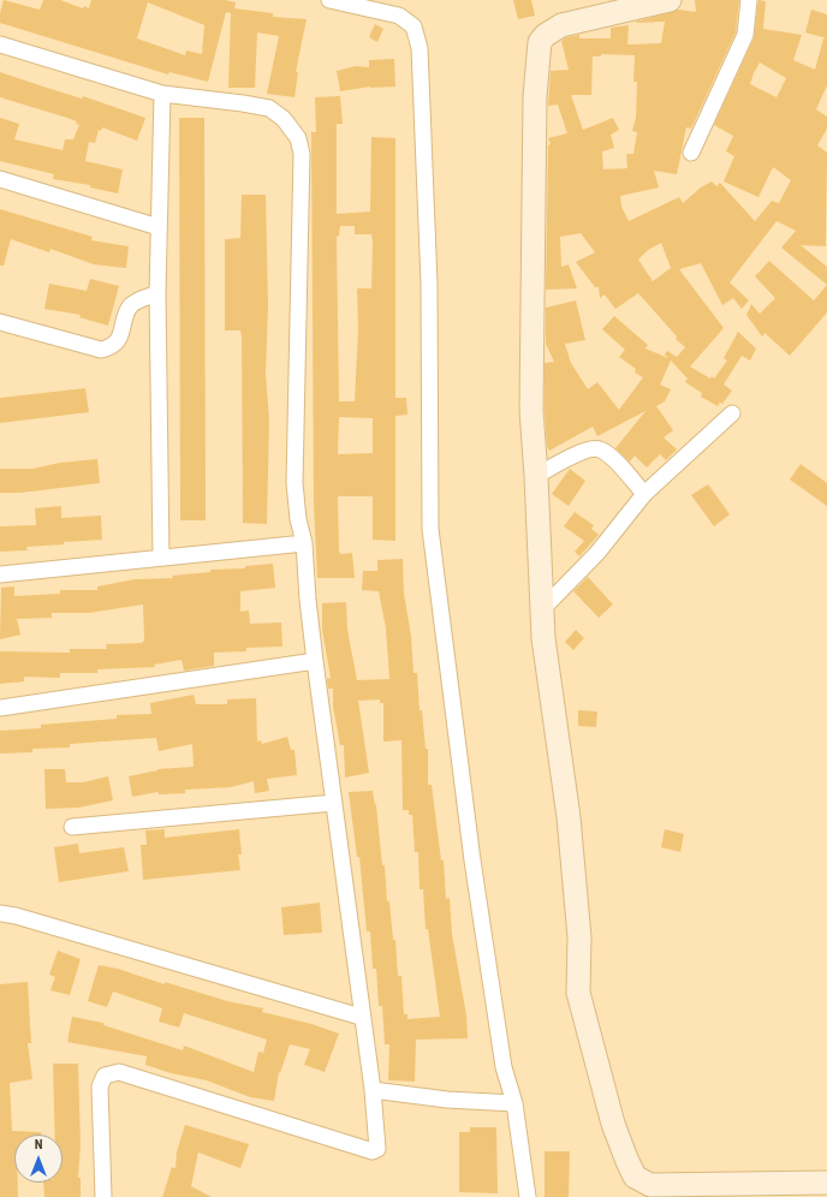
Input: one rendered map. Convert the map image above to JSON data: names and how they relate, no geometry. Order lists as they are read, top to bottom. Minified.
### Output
{"north":"top"}
